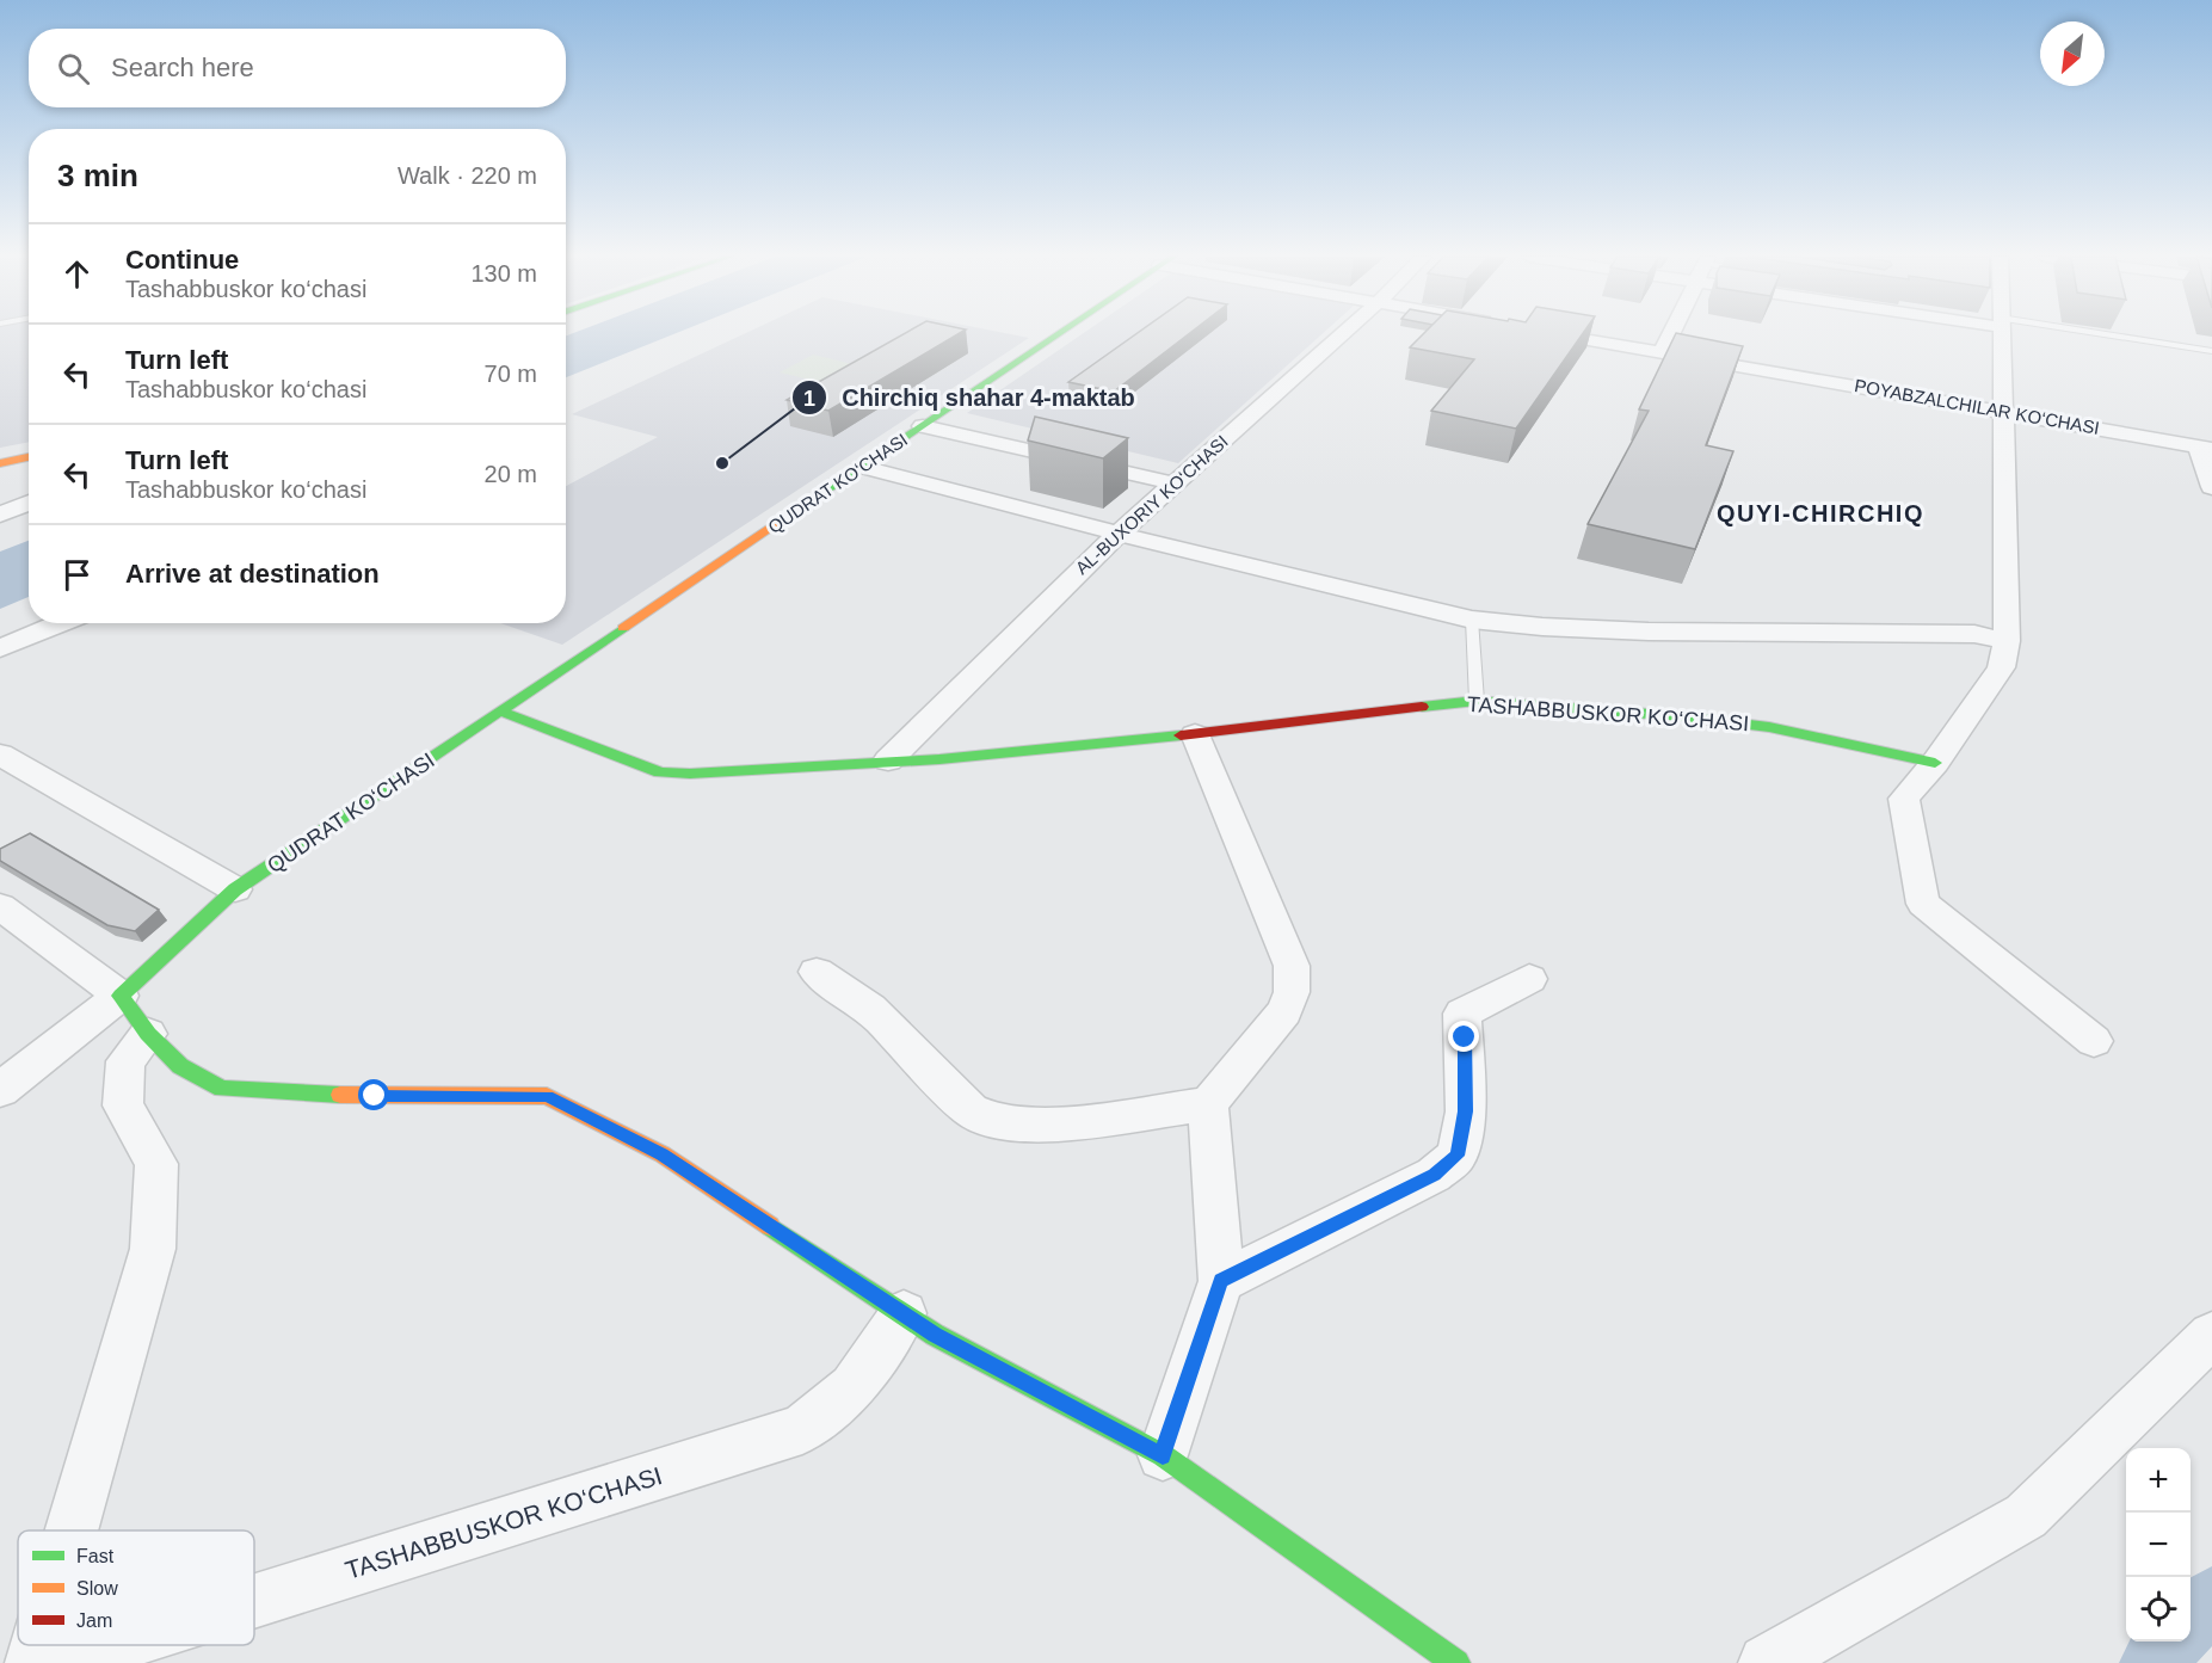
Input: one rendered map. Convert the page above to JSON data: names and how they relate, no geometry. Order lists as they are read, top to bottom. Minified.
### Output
{"streets":{"street":["POYABZALCHILAR KO‘CHASI","QUDRAT KO‘CHASI","AL-BUXORIY KO‘CHASI","TASHABBUSKOR KO‘CHASI"]},"crossings":[["AL-BUXORIY KO‘CHASI","TASHABBUSKOR KO‘CHASI"]],"districts":["QUYI-CHIRCHIQ"],"places":["Chirchiq shahar 4-maktab"],"legend":["Fast","Slow","Jam"],"north":"bottom left","page":{"search":"Search here","heading":["3 min","Walk · 220 m"],"list":[["Continue","Tashabbuskor ko‘chasi","130 m"],["Turn left","Tashabbuskor ko‘chasi","70 m"],["Turn left","Tashabbuskor ko‘chasi","20 m"],"Arrive at destination"],"map_buttons":["+","−"]}}
